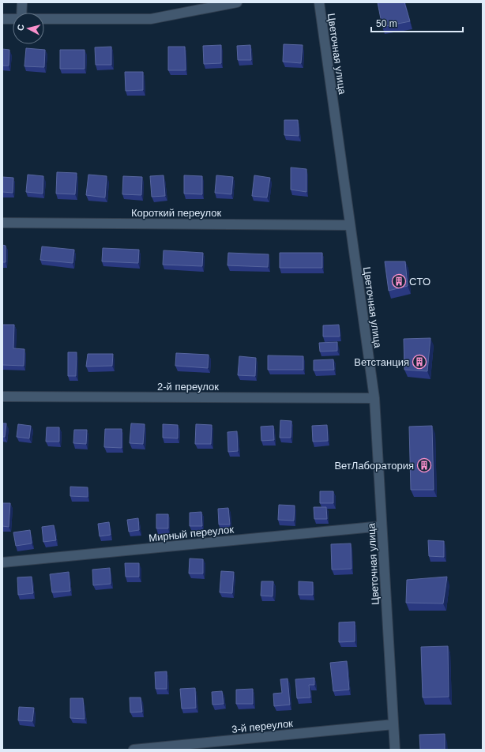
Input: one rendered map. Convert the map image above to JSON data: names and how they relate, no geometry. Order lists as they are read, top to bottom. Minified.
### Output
{"streets":{"street":["Цветочная улица","Короткий переулок","2-й переулок","Мирный переулок","3-й переулок"]},"crossings":[["Цветочная улица","Короткий переулок"],["Цветочная улица","2-й переулок"],["Цветочная улица","Мирный переулок"],["Цветочная улица","3-й переулок"]],"places":{"building":["CTO","Ветстанция","ВетЛаборатория"]},"scale_bar":"50 m","north":"left"}
